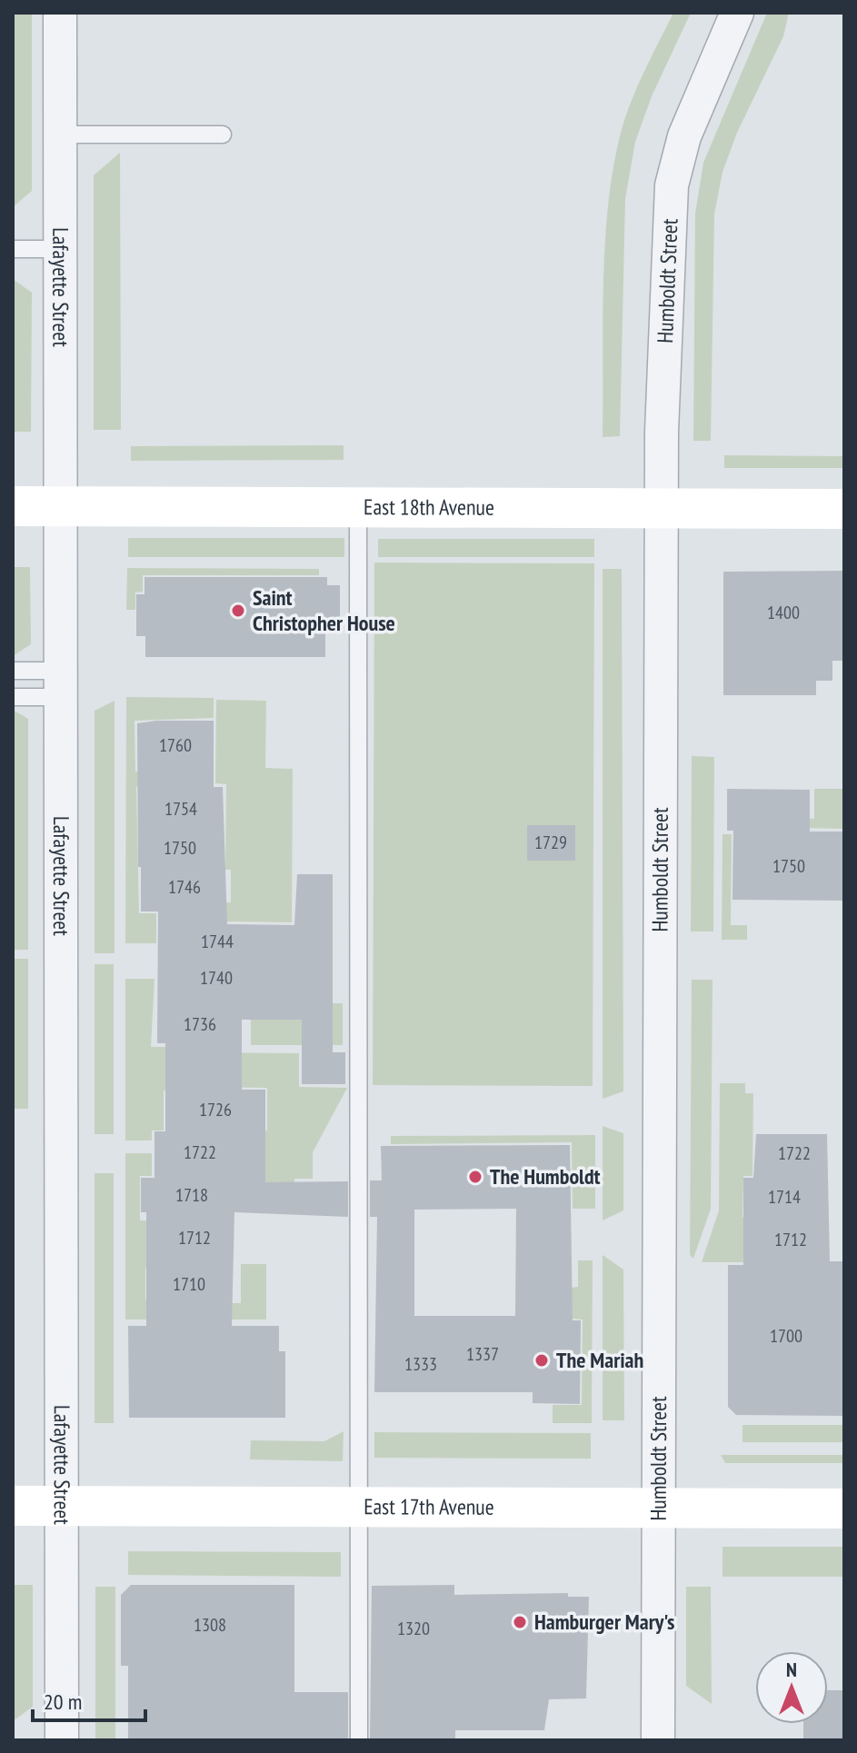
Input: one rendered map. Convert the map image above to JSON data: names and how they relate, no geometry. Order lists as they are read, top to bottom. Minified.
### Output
{"streets":{"main road":["East 18th Avenue","East 17th Avenue"],"street":["Humboldt Street","Lafayette Street"]},"crossings":[["Humboldt Street","East 18th Avenue"],["Humboldt Street","East 17th Avenue"],["Lafayette Street","East 18th Avenue"],["Lafayette Street","East 17th Avenue"]],"places":["Saint Christopher House","The Humboldt","The Mariah","Hamburger Mary's"],"house_numbers":["1400","1760","1754","1729","1750","1750","1746","1744","1740","1736","1726","1722","1722","1718","1714","1712","1712","1710","1700","1337","1333","1308","1320"],"scale_bar":"20 m","north":"top"}
